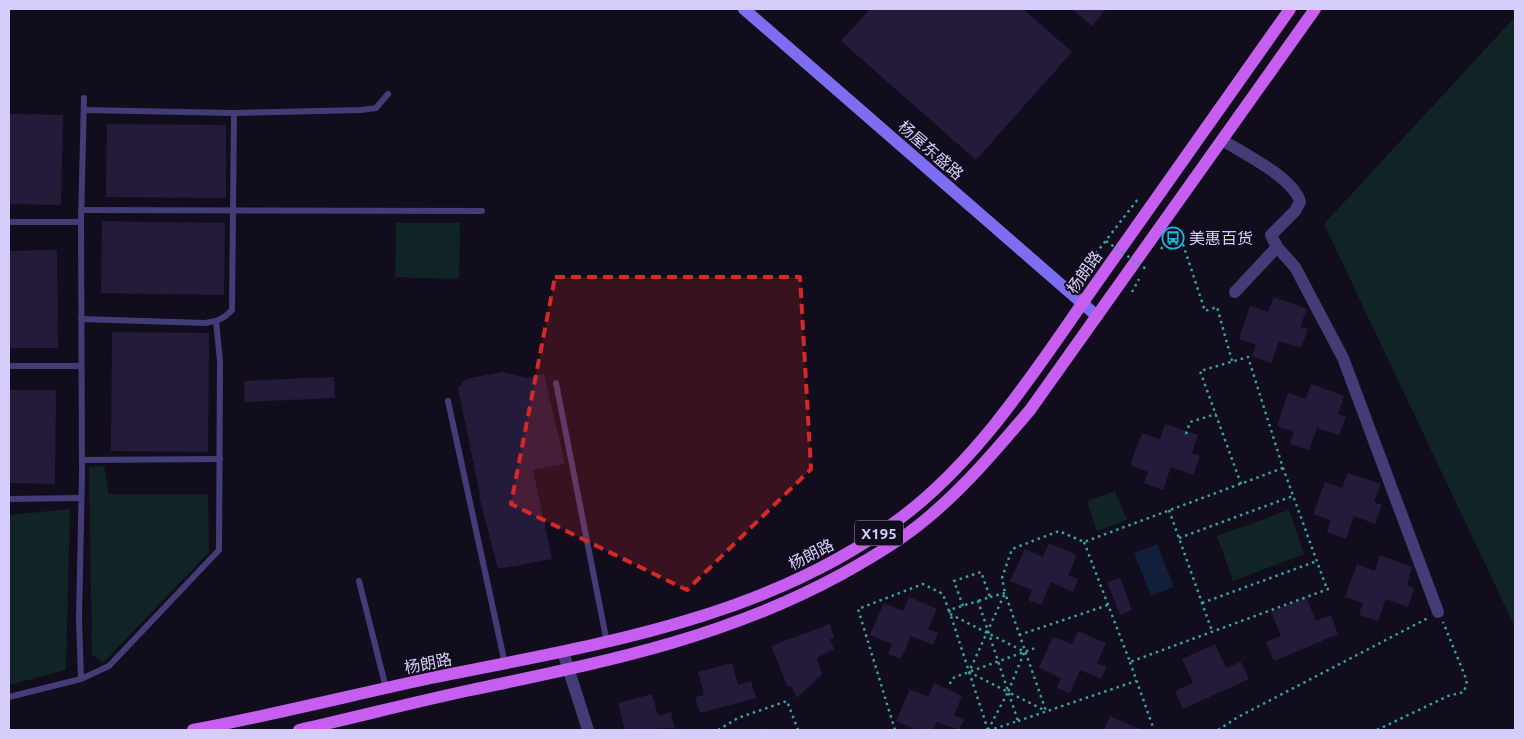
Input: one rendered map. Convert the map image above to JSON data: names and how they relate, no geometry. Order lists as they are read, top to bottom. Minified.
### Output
{"streets":{"main road":["杨朗路","X195"],"street":["杨屋东盛路"]},"crossings":[["杨屋东盛路","杨朗路"]],"places":{"bus stop":["美惠百货"]}}
